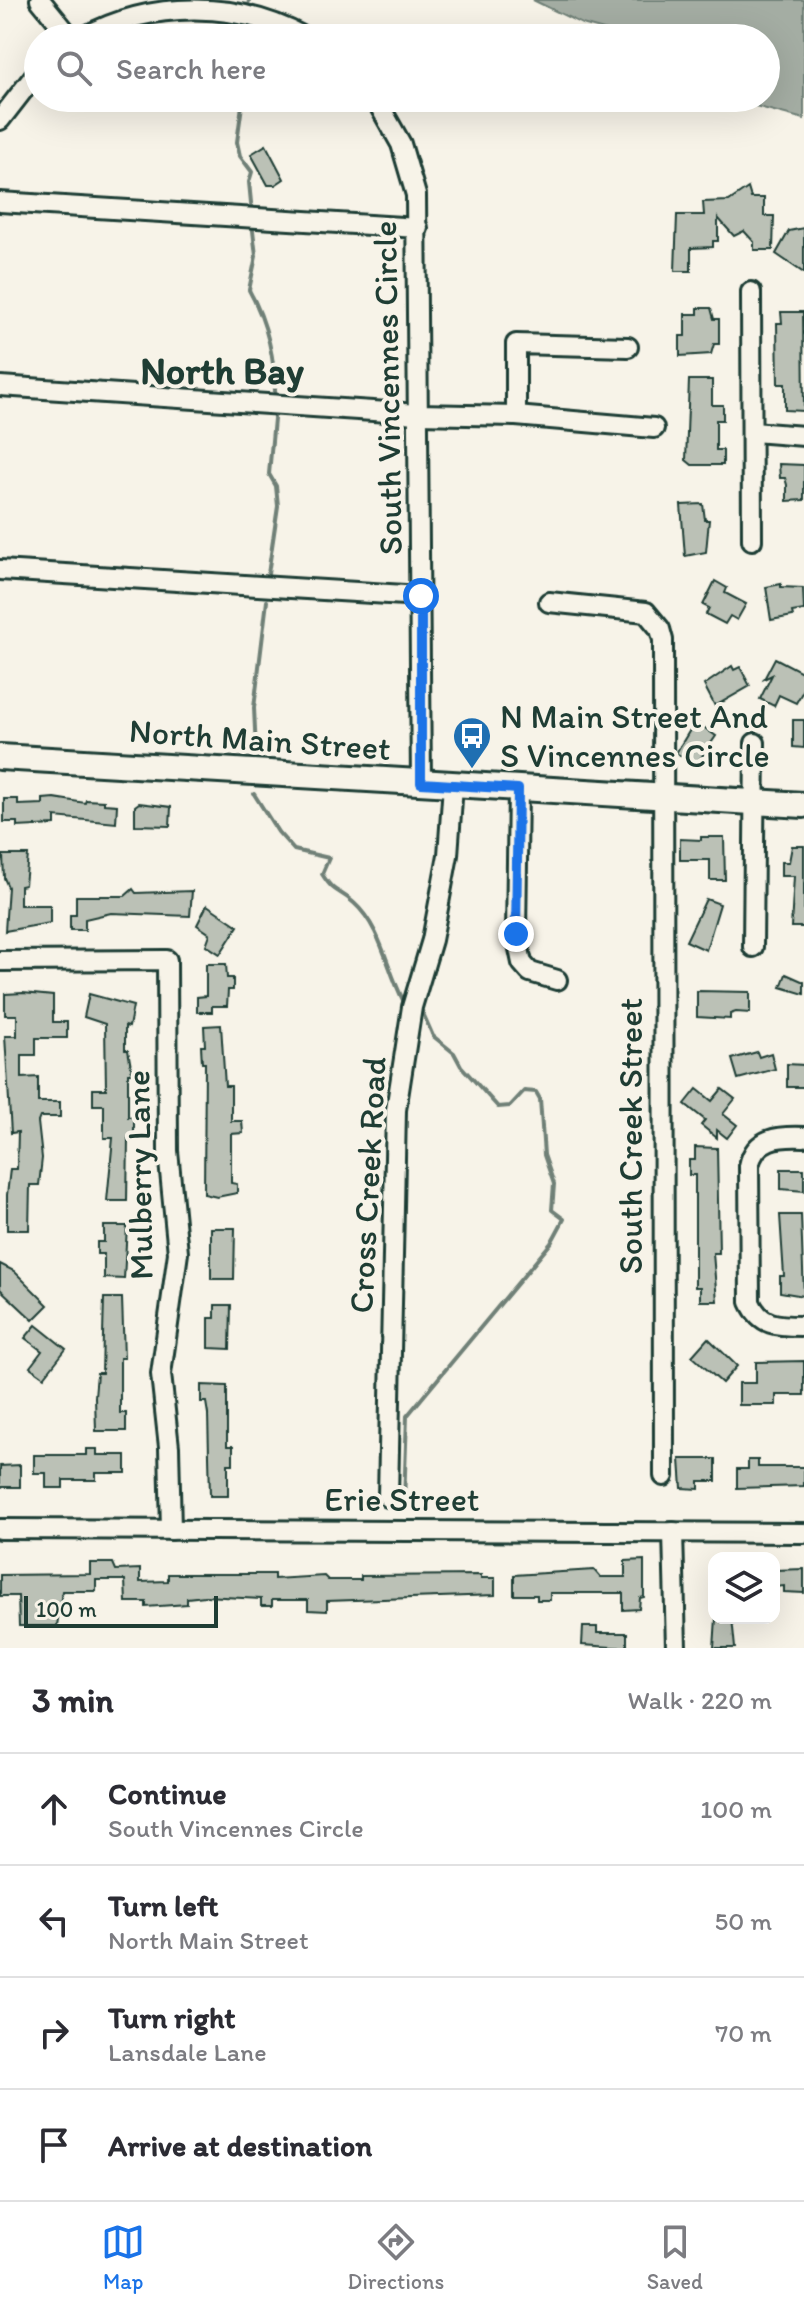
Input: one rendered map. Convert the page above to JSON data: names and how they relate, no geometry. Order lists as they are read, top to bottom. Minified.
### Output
{"streets":{"main road":["North Main Street"],"street":["South Vincennes Circle","South Creek Street","Mulberry Lane","Cross Creek Road","Erie Street"]},"crossings":[["South Vincennes Circle","North Main Street"],["North Main Street","South Creek Street"],["North Main Street","Cross Creek Road"],["Mulberry Lane","Erie Street"]],"districts":["North Bay"],"places":{"bus stop":["N Main Street And S Vincennes Circle"]},"scale_bar":"100 m","page":{"search":"Search here","scale":"100 m","heading":["3 min","Walk · 220 m"],"list":[["Continue","South Vincennes Circle","100 m"],["Turn left","North Main Street","50 m"],["Turn right","Lansdale Lane","70 m"],"Arrive at destination"],"nav":["Map","Directions","Saved"]}}
